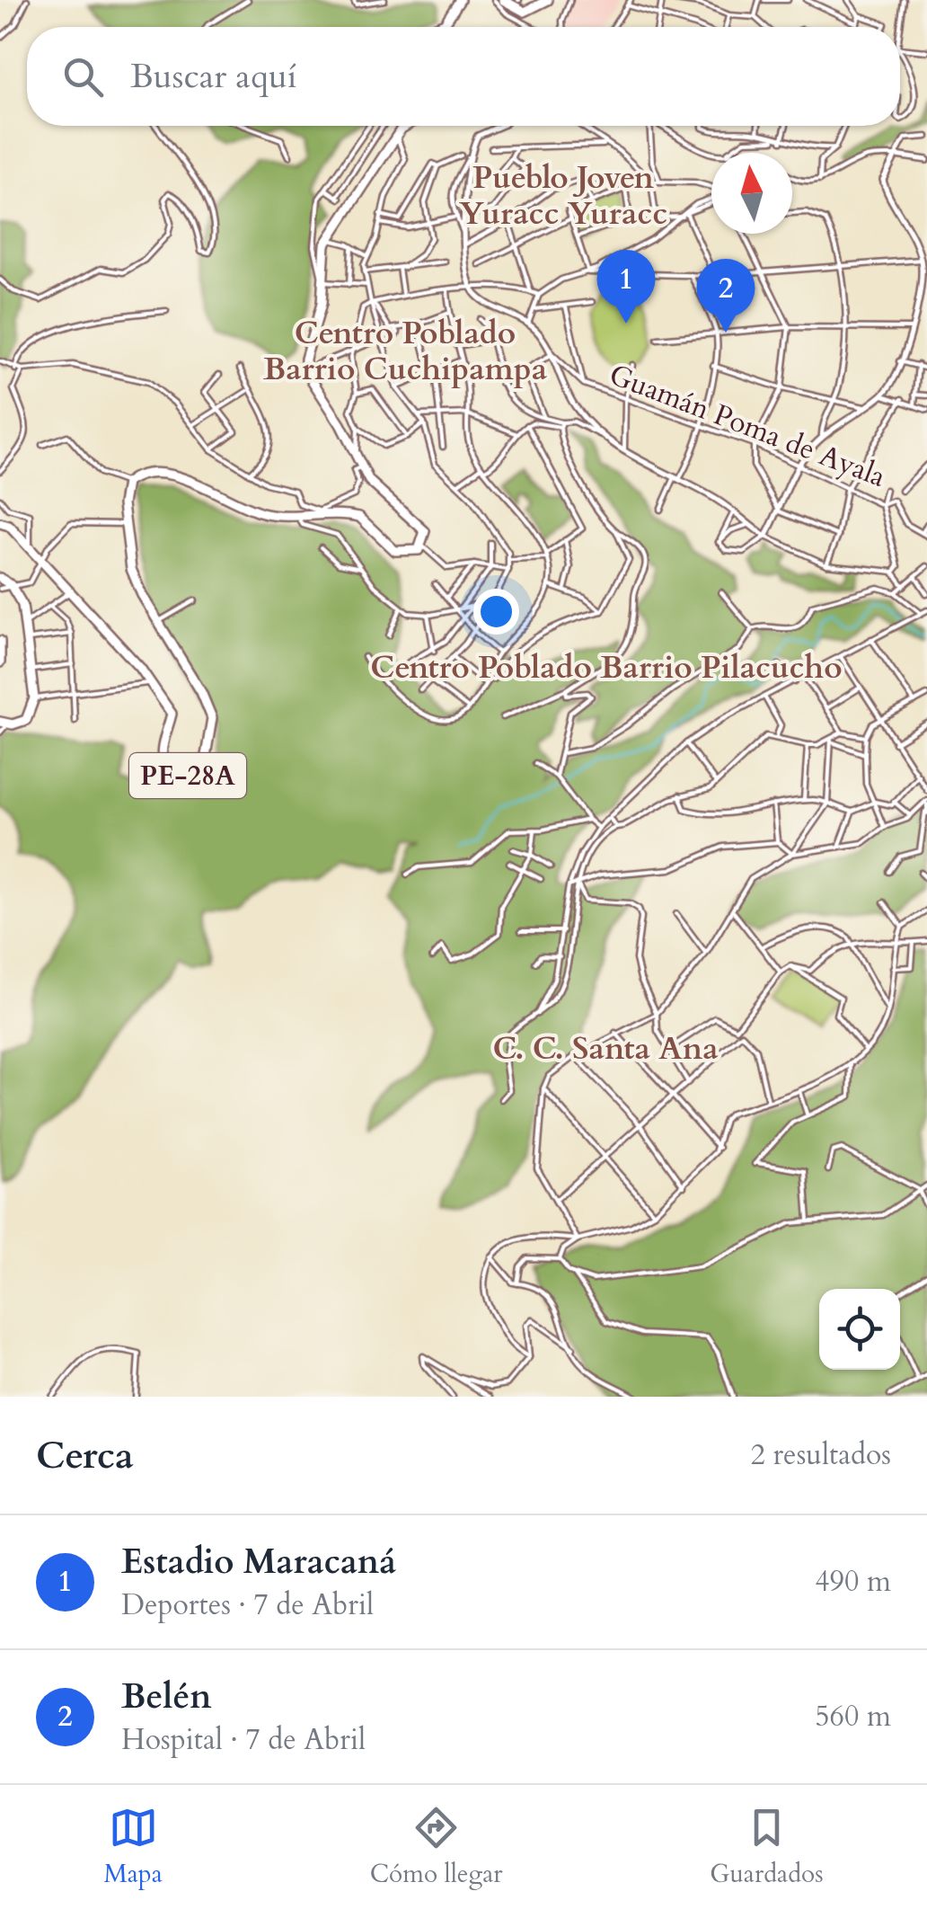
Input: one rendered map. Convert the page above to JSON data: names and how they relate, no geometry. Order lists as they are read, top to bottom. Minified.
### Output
{"streets":{"highway":["PE-28A"],"street":["Guamán Poma de Ayala"]},"districts":["Pueblo Joven Yuracc Yuracc","Centro Poblado Barrio Cuchipampa","Centro Poblado Barrio Pilacucho","C. C. Santa Ana"],"north":"top","page":{"search":"Buscar aquí","pins":["1","2"],"heading":["Cerca","2 resultados"],"list":[{"mark":"1","name":"Estadio Maracaná","note":"Deportes · 7 de Abril","value":"490 m"},{"mark":"2","name":"Belén","note":"Hospital · 7 de Abril","value":"560 m"}],"nav":["Mapa","Cómo llegar","Guardados"]}}
